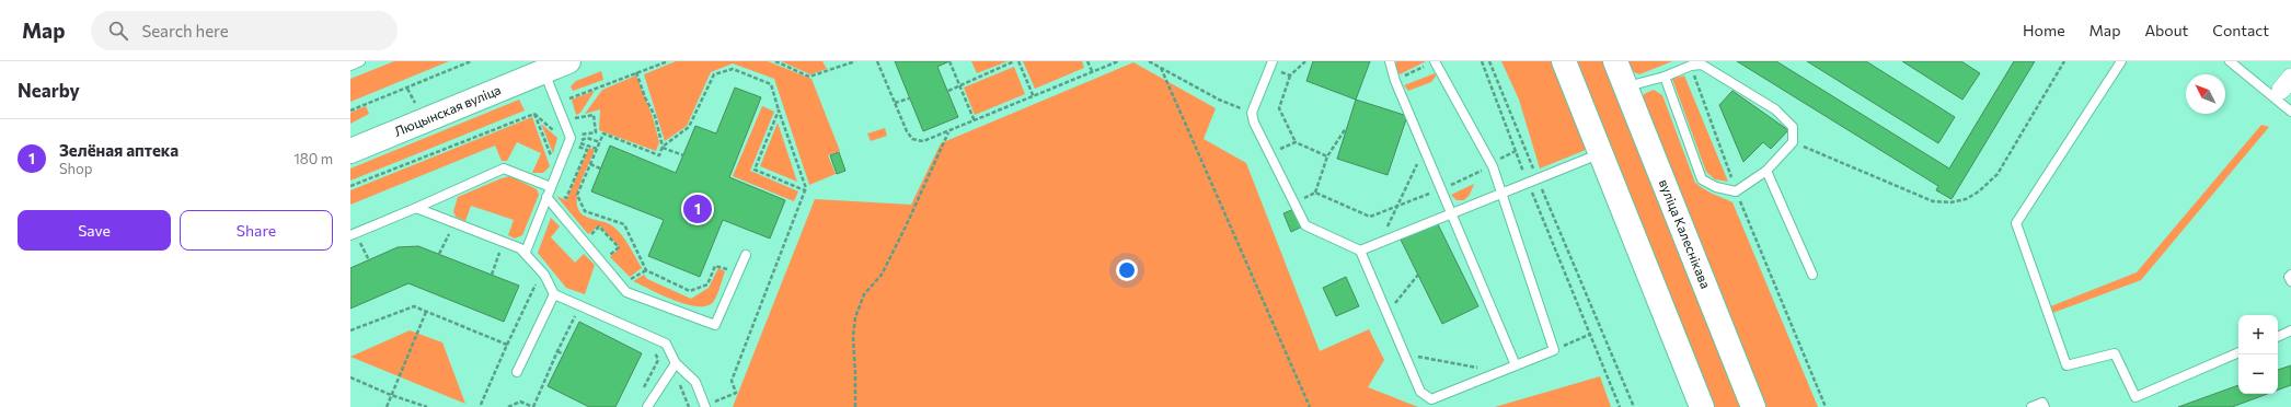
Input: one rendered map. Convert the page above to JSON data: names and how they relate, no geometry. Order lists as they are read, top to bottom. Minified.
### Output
{"streets":{"main road":["Люцынская вуліца","вуліца Калеснікава"]},"north":"top left","page":{"header":"Map","search":"Search here","nav":["Home","Map","About","Contact"],"heading":"Nearby","list":[{"mark":"1","name":"Зелёная аптека","note":"Shop","value":"180 m"}],"pins":"1","buttons":["Save","Share"],"map_buttons":["+","−"]}}
